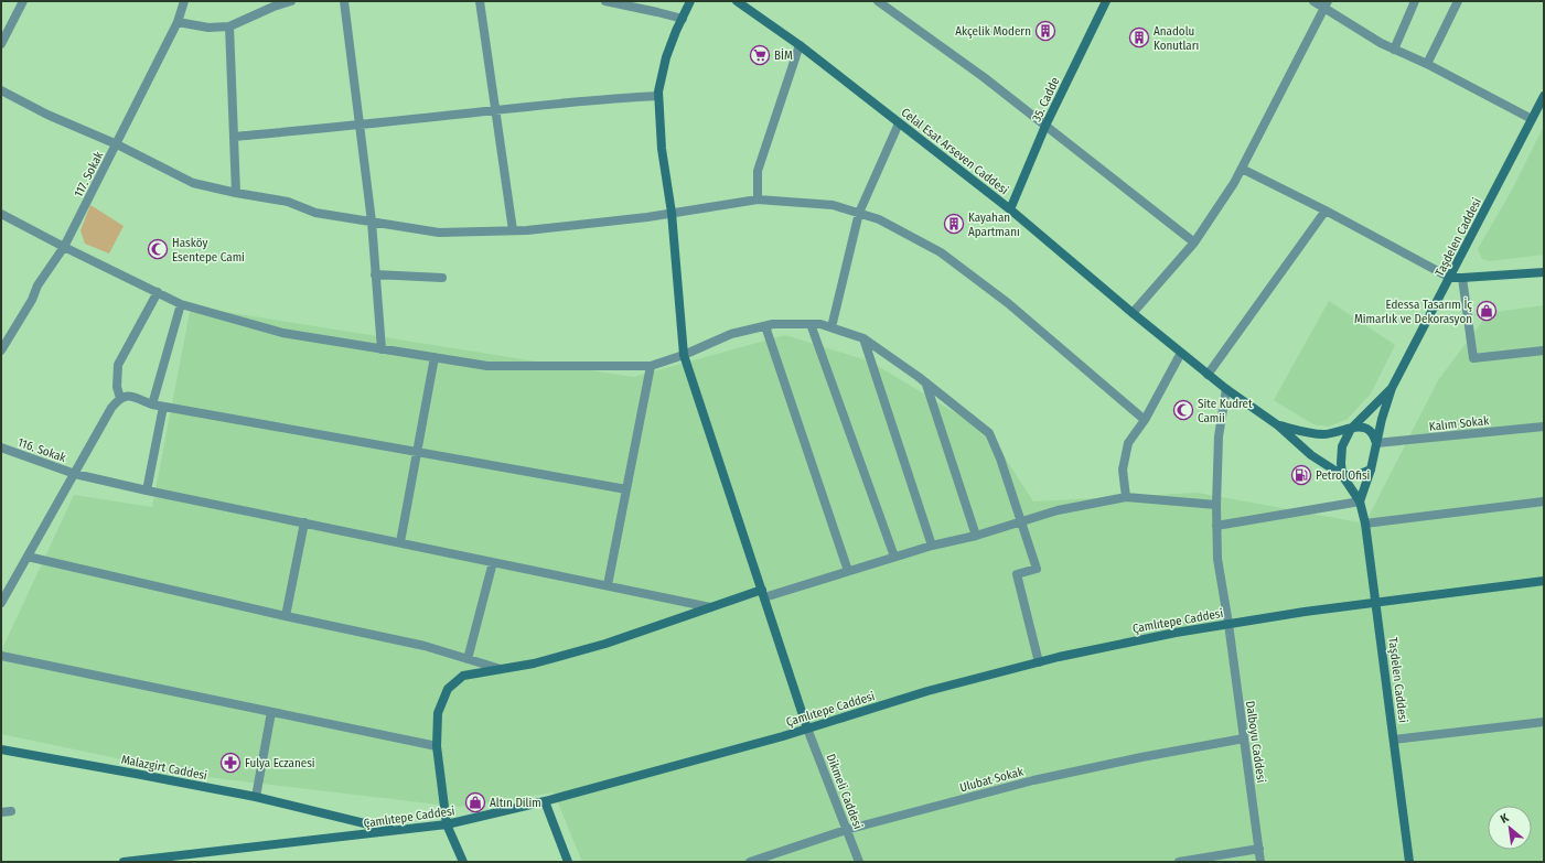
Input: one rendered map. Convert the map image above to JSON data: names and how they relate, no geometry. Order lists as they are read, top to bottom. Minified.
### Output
{"streets":{"street":["35. Cadde","Celal Esat Arseven Caddesi","117. Sokak","Taşdelen Caddesi","Kalım Sokak","116. Sokak","Çamlıtepe Caddesi","Dalboyu Caddesi","Malazgirt Caddesi","Ulubat Sokak","Dikmeli Caddesi"]},"crossings":[["35. Cadde","Celal Esat Arseven Caddesi"],["Celal Esat Arseven Caddesi","Kalım Sokak"],["Celal Esat Arseven Caddesi","Dalboyu Caddesi"],["Taşdelen Caddesi","Çamlıtepe Caddesi"],["Çamlıtepe Caddesi","Dalboyu Caddesi"],["Çamlıtepe Caddesi","Malazgirt Caddesi"],["Çamlıtepe Caddesi","Dikmeli Caddesi"],["Dalboyu Caddesi","Ulubat Sokak"],["Ulubat Sokak","Dikmeli Caddesi"]],"places":{"building":["Akçelik Modern","Anadolu Konutları","Kayahan Apartmanı"],"supermarket":["BİM"],"mosque":["Hasköy Esentepe Cami","Site Kudret Camii"],"shop":["Edessa Tasarım İç Mimarlık ve Dekorasyon","Altın Dilim"],"fuel station":["Petrol Ofisi"],"pharmacy":["Fulya Eczanesi"]},"north":"top left"}
